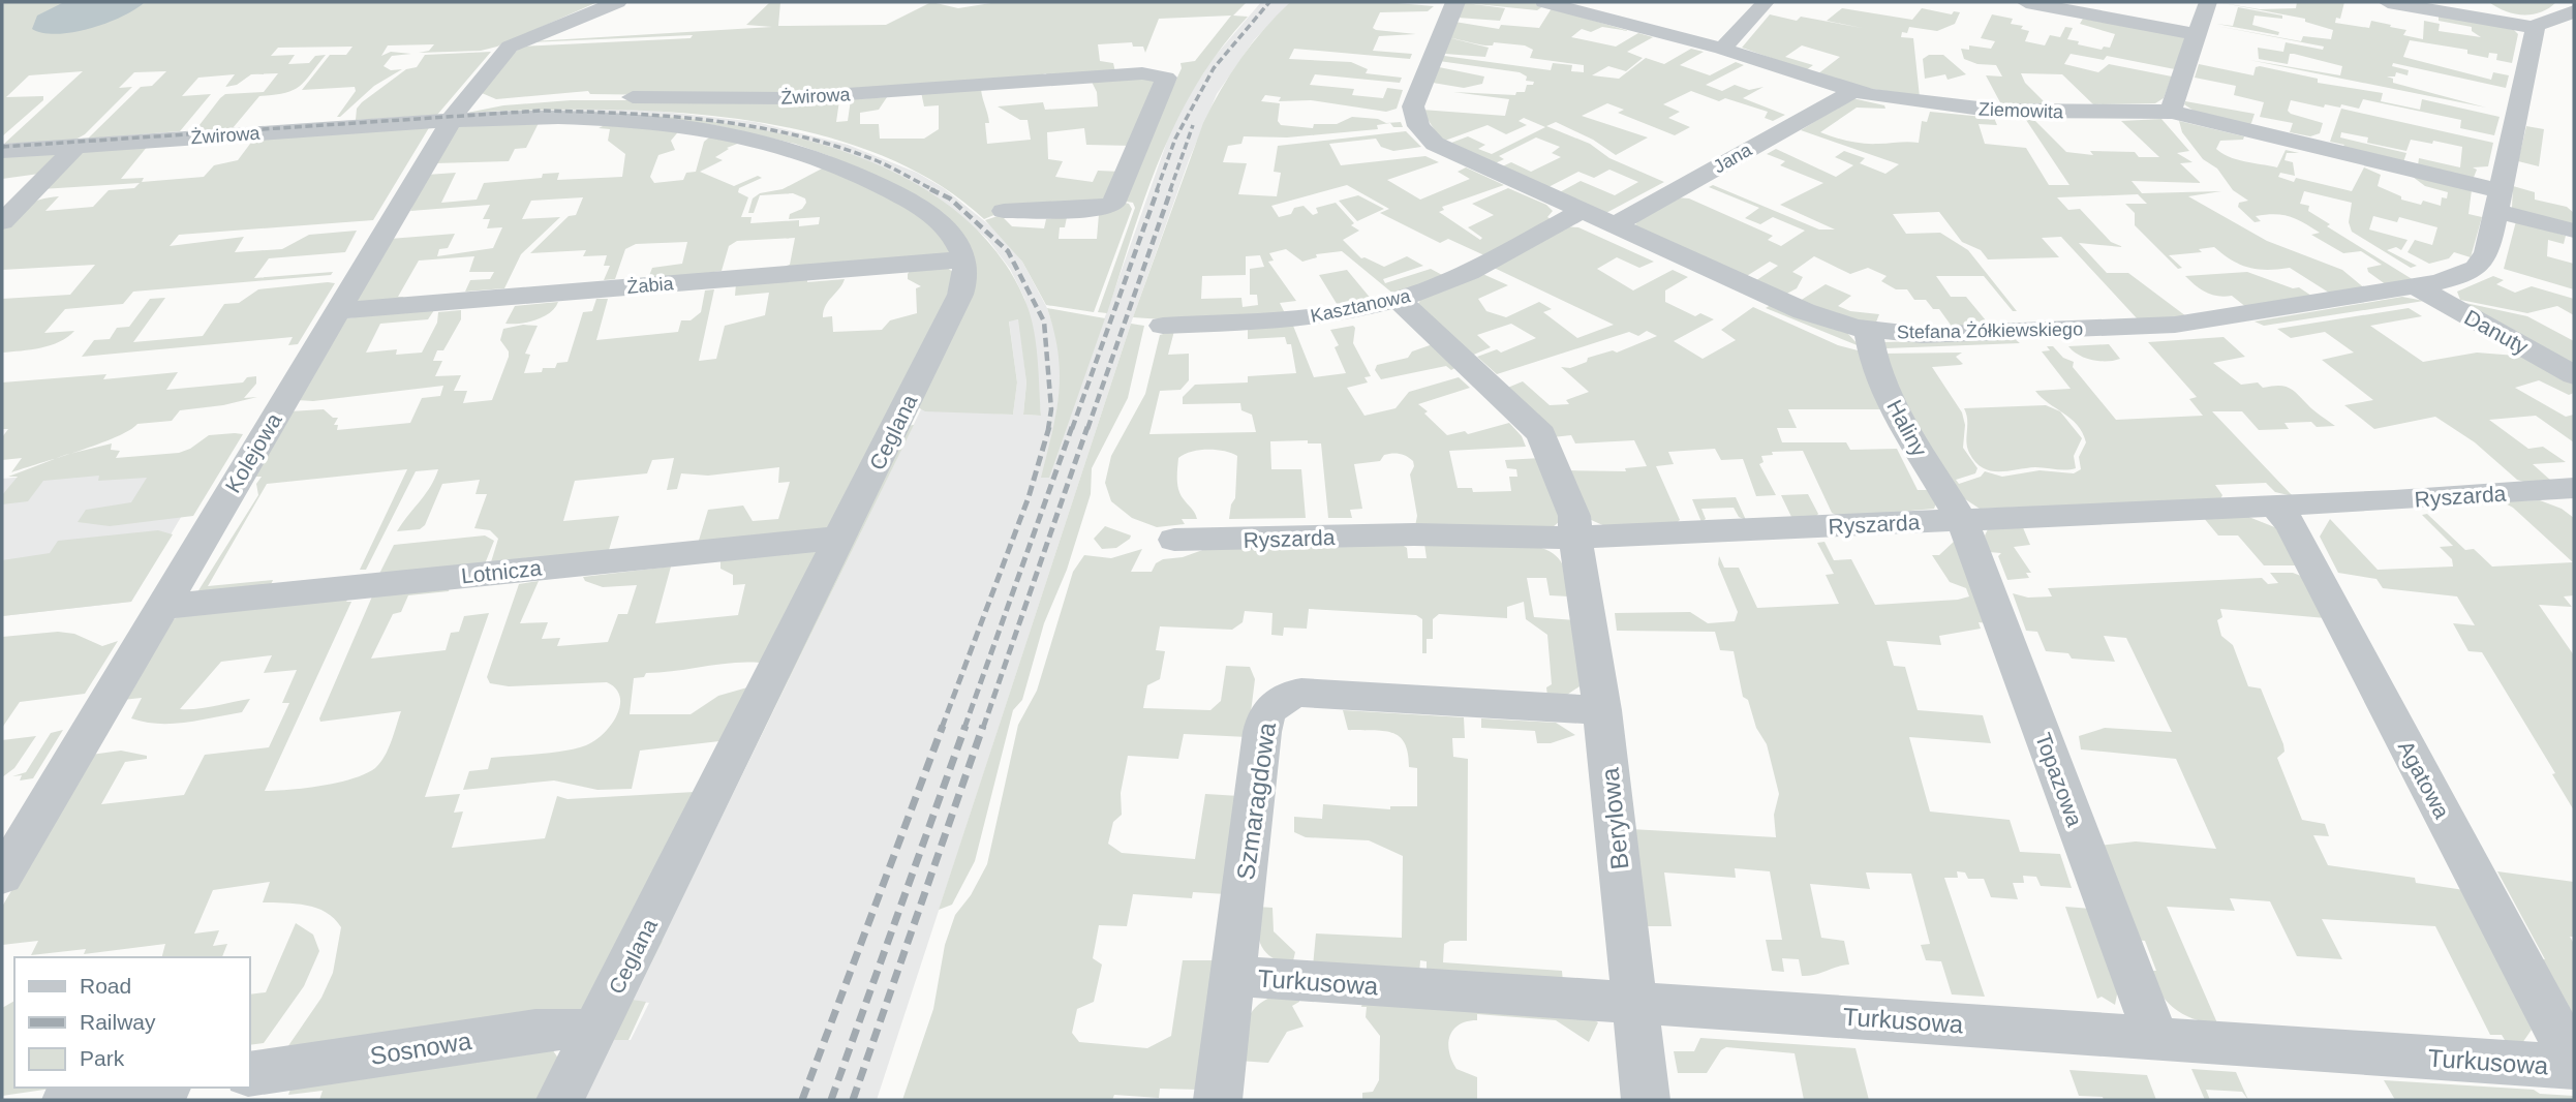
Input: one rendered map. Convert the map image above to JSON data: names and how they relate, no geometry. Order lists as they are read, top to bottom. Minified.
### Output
{"streets":{"street":["Żwirowa","Ziemowita","Jana","Żabia","Kasztanowa","Stefana Żółkiewskiego","Danuty","Haliny","Ceglana","Kolejowa","Ryszarda","Lotnicza","Topazowa","Agatowa","Szmaragdowa","Berylowa","Turkusowa","Sosnowa"]},"crossings":[["Żwirowa","Kolejowa"],["Ziemowita","Jana"],["Ziemowita","Stefana Żółkiewskiego"],["Jana","Stefana Żółkiewskiego"],["Żabia","Ceglana"],["Żabia","Kolejowa"],["Kasztanowa","Stefana Żółkiewskiego"],["Kasztanowa","Berylowa"],["Stefana Żółkiewskiego","Danuty"],["Stefana Żółkiewskiego","Haliny"],["Haliny","Ryszarda"],["Haliny","Topazowa"],["Ceglana","Lotnicza"],["Ceglana","Sosnowa"],["Kolejowa","Lotnicza"],["Ryszarda","Topazowa"],["Ryszarda","Agatowa"],["Ryszarda","Berylowa"],["Topazowa","Turkusowa"],["Szmaragdowa","Berylowa"],["Szmaragdowa","Turkusowa"],["Berylowa","Turkusowa"]],"legend":["Road","Railway","Park"]}
